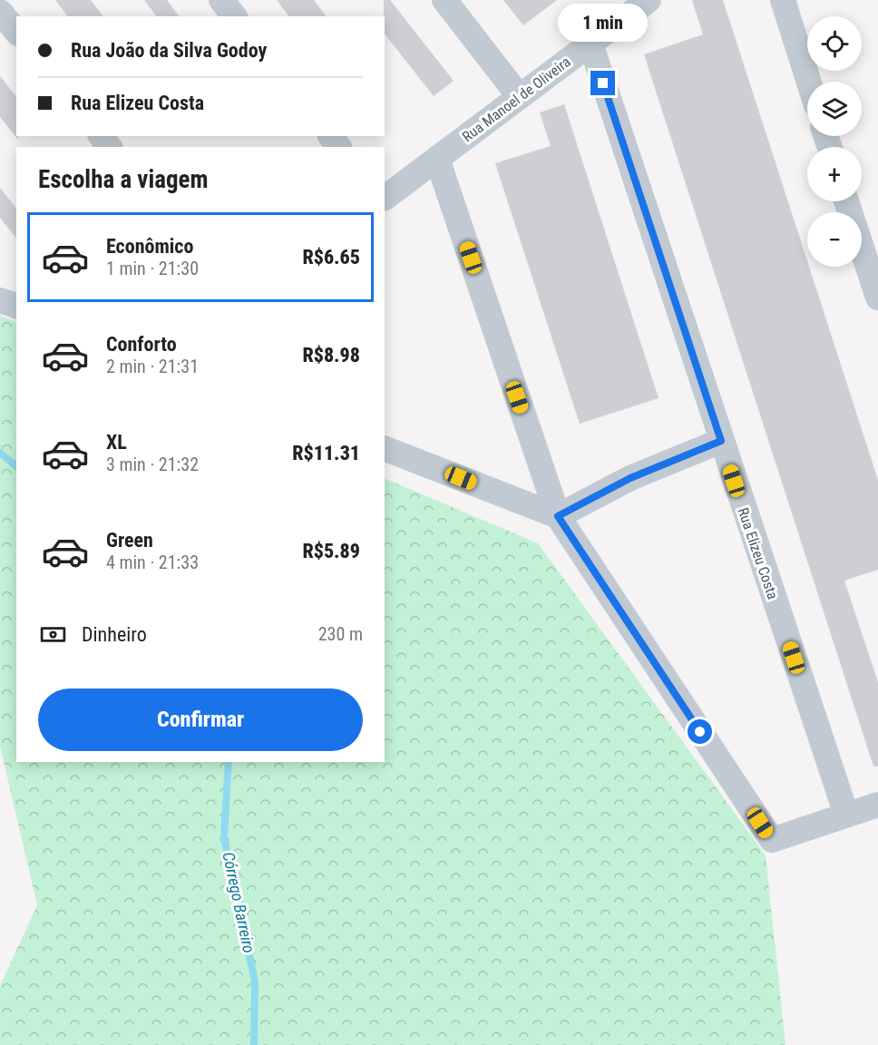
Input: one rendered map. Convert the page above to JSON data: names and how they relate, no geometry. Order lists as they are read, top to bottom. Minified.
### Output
{"streets":{"street":["Rua Manoel de Oliveira","Rua Elizeu Costa"]},"crossings":[["Rua Manoel de Oliveira","Rua Elizeu Costa"]],"water":["Córrego Barreiro"],"page":{"bubble":"1 min","map_buttons":["+","−"],"banner":["Rua João da Silva Godoy","Rua Elizeu Costa"],"heading":"Escolha a viagem","list":[{"name":"Econômico","note":"1 min · 21:30","value":"R$6.65"},{"name":"Conforto","note":"2 min · 21:31","value":"R$8.98"},{"name":"XL","note":"3 min · 21:32","value":"R$11.31"},{"name":"Green","note":"4 min · 21:33","value":"R$5.89"}],"pay":["Dinheiro","230 m"],"buttons":"Confirmar"}}
